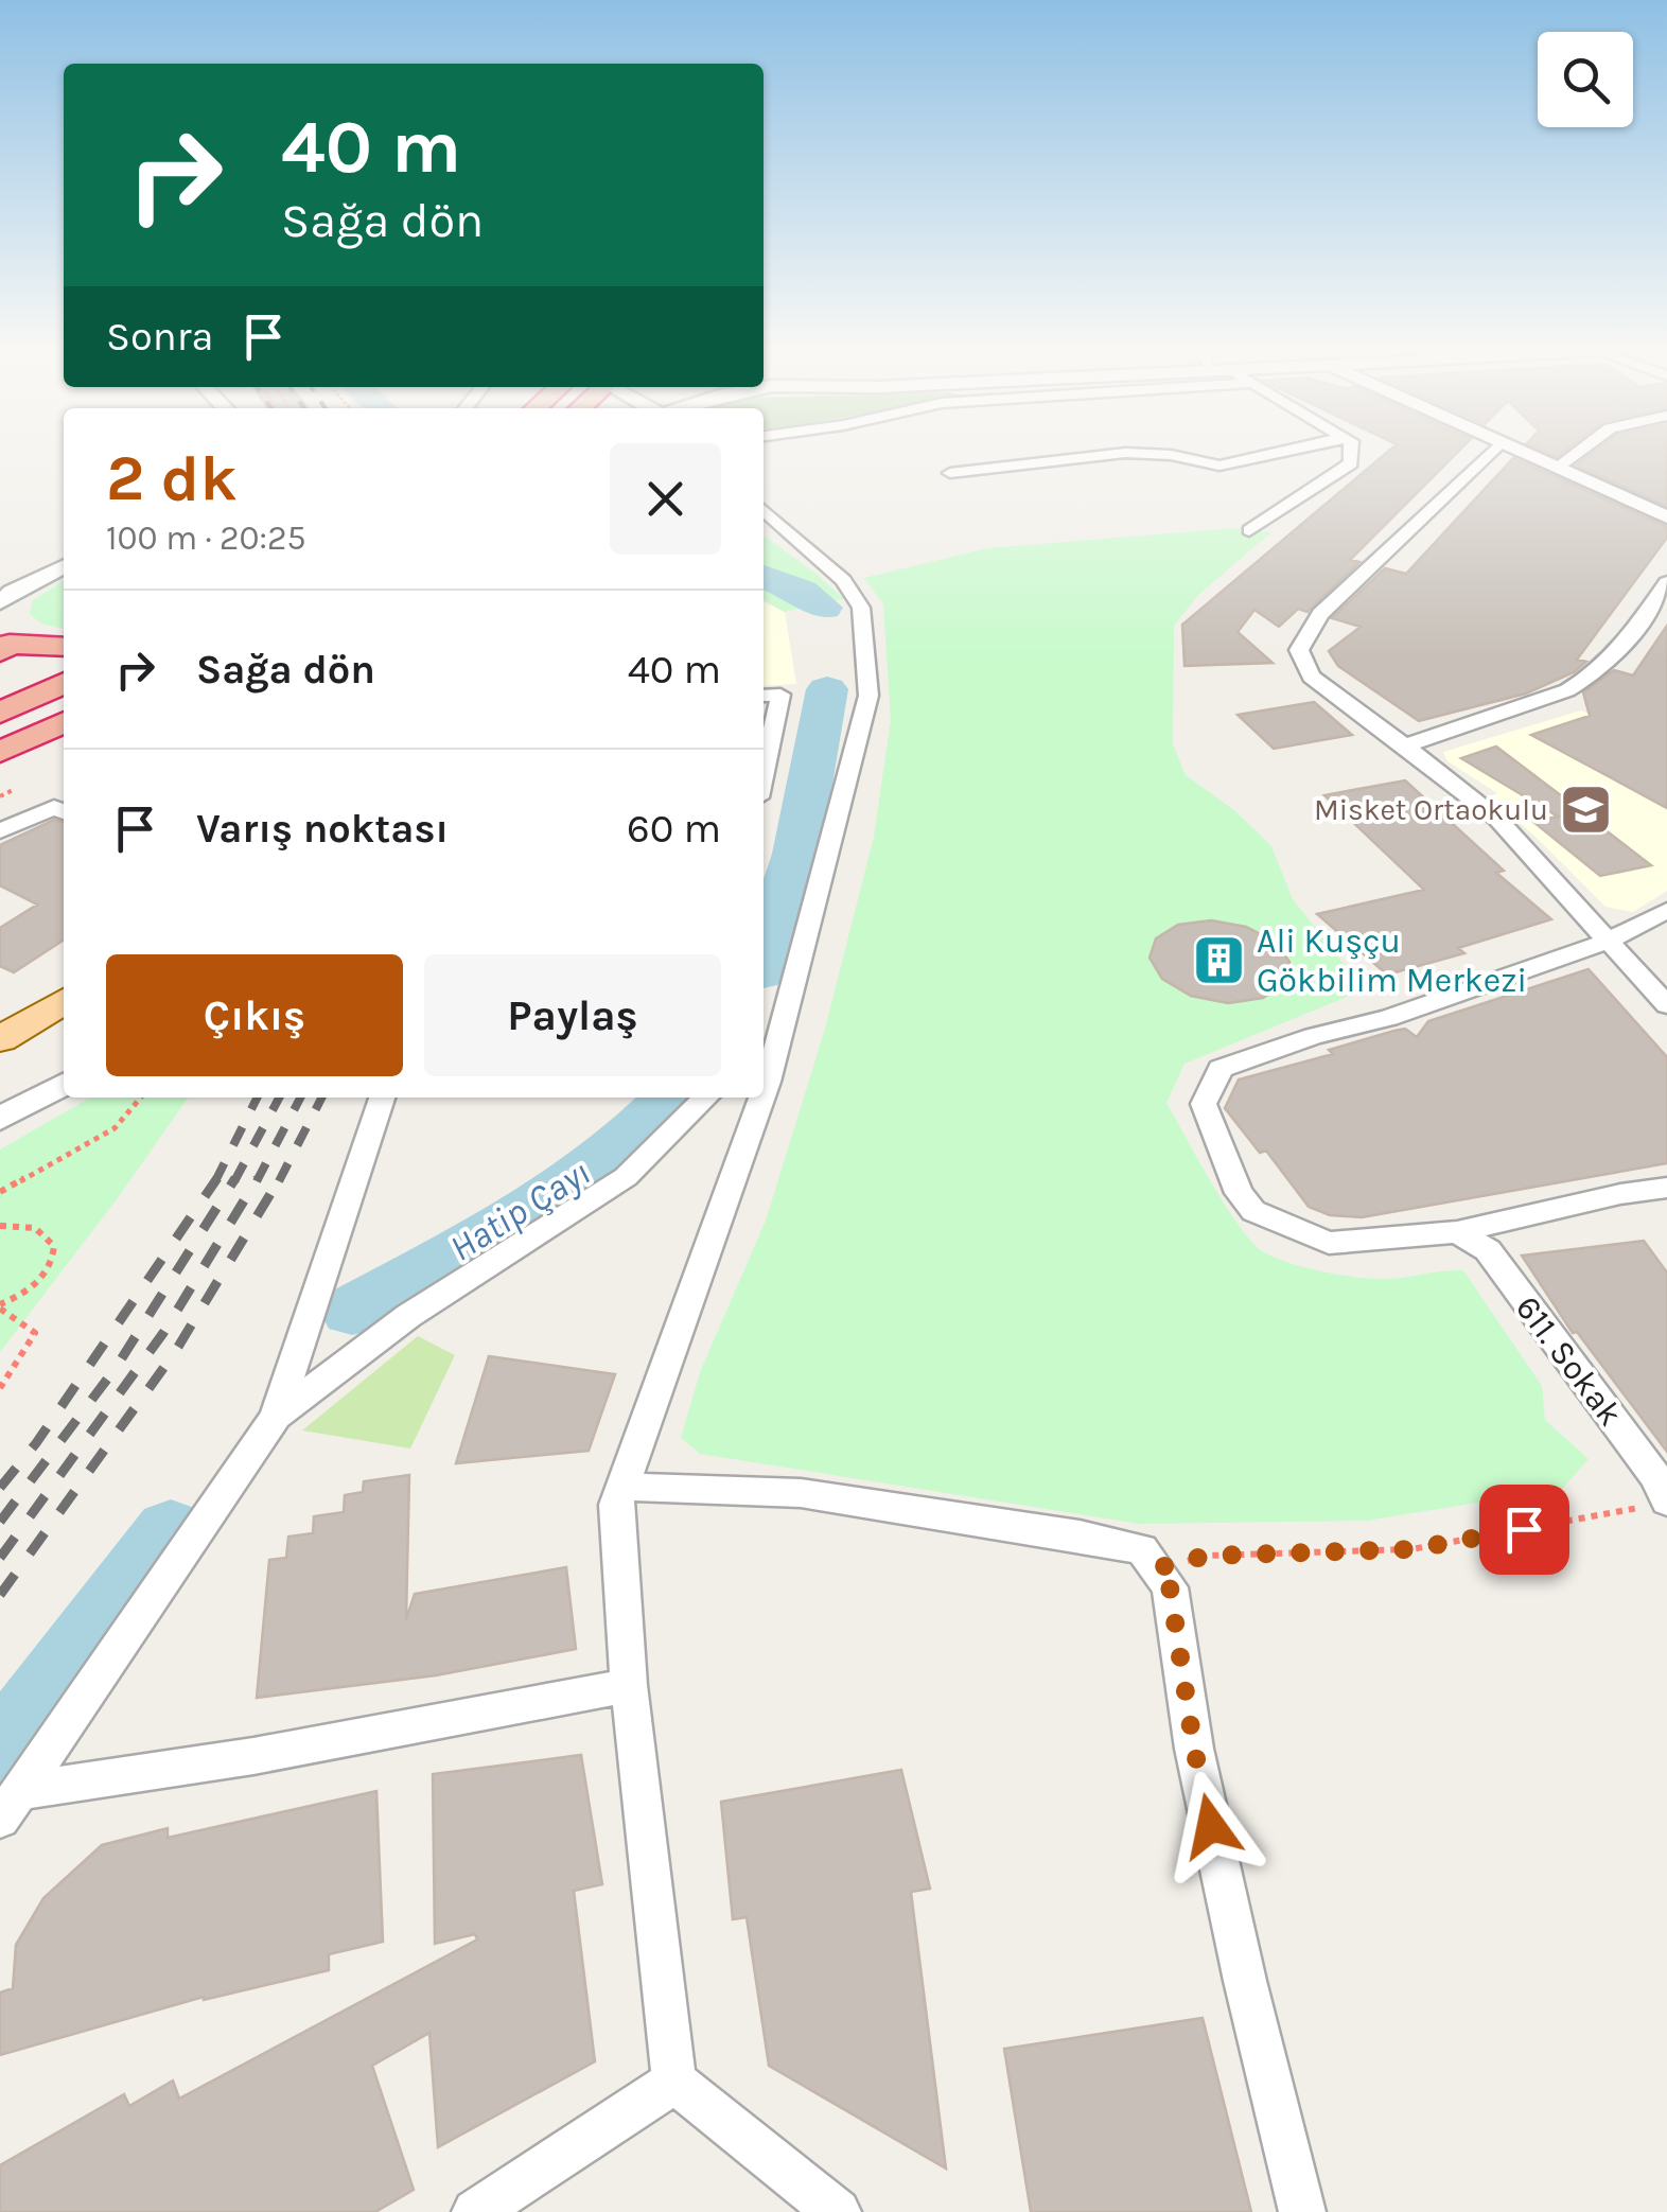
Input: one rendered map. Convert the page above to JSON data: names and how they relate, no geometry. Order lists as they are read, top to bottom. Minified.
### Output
{"streets":{"street":["611. Sokak"]},"water":["Hatip Çayı"],"places":{"school or university":["Misket Ortaokulu"],"building":["Ali Kuşçu Gökbilim Merkezi"]},"page":{"turn":["40 m","Sağa dön"],"then":"Sonra","heading":["2 dk","100 m · 20:25"],"list":[{"name":"Sağa dön","value":"40 m"},{"name":"Varış noktası","value":"60 m"}],"buttons":["Çıkış","Paylaş"]}}
